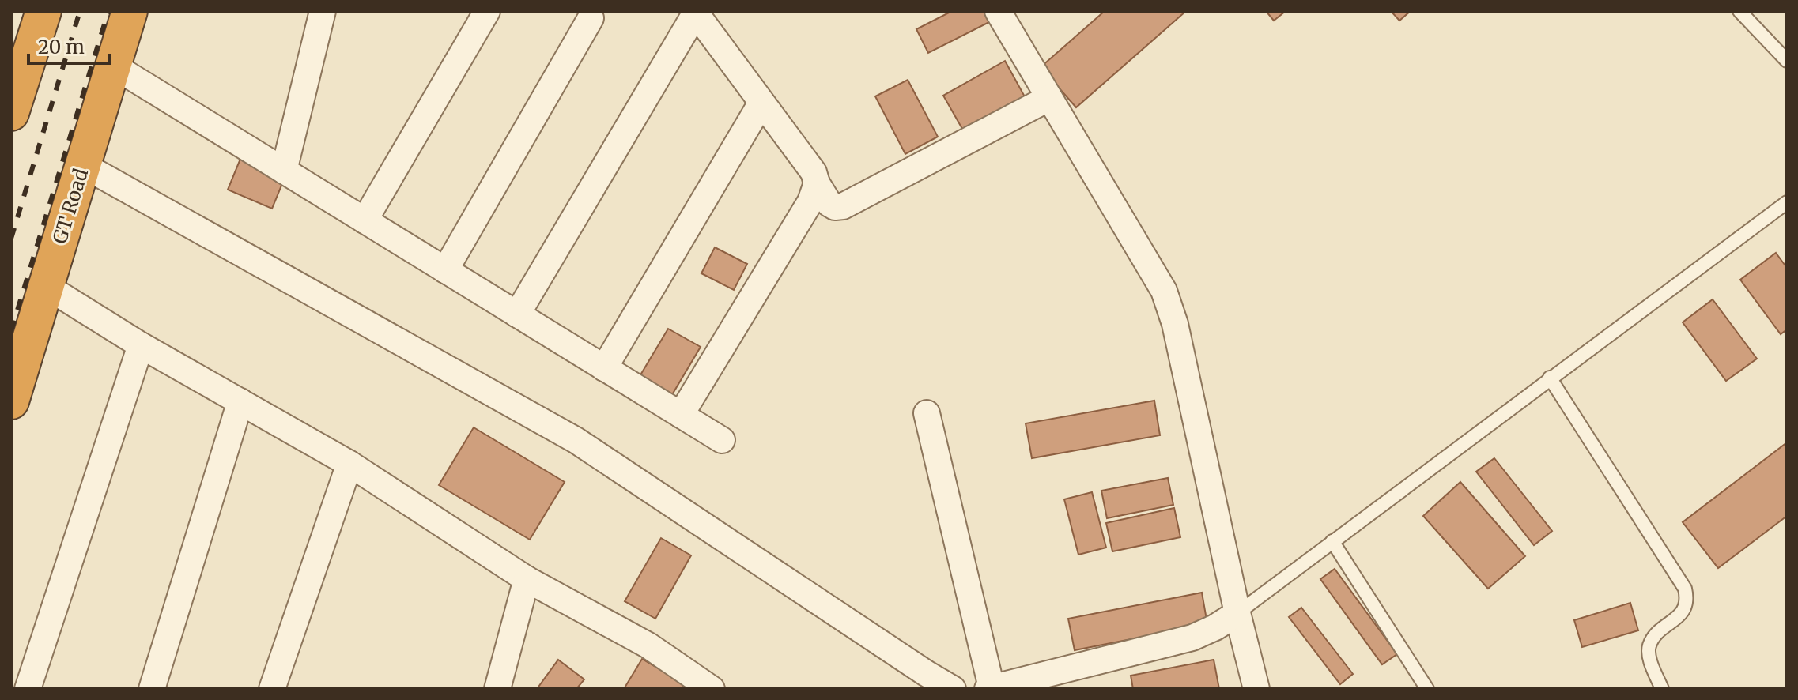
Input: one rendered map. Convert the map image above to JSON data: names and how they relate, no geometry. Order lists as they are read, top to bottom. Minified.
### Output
{"streets":{"highway":["GT Road"]},"scale_bar":"20 m"}
